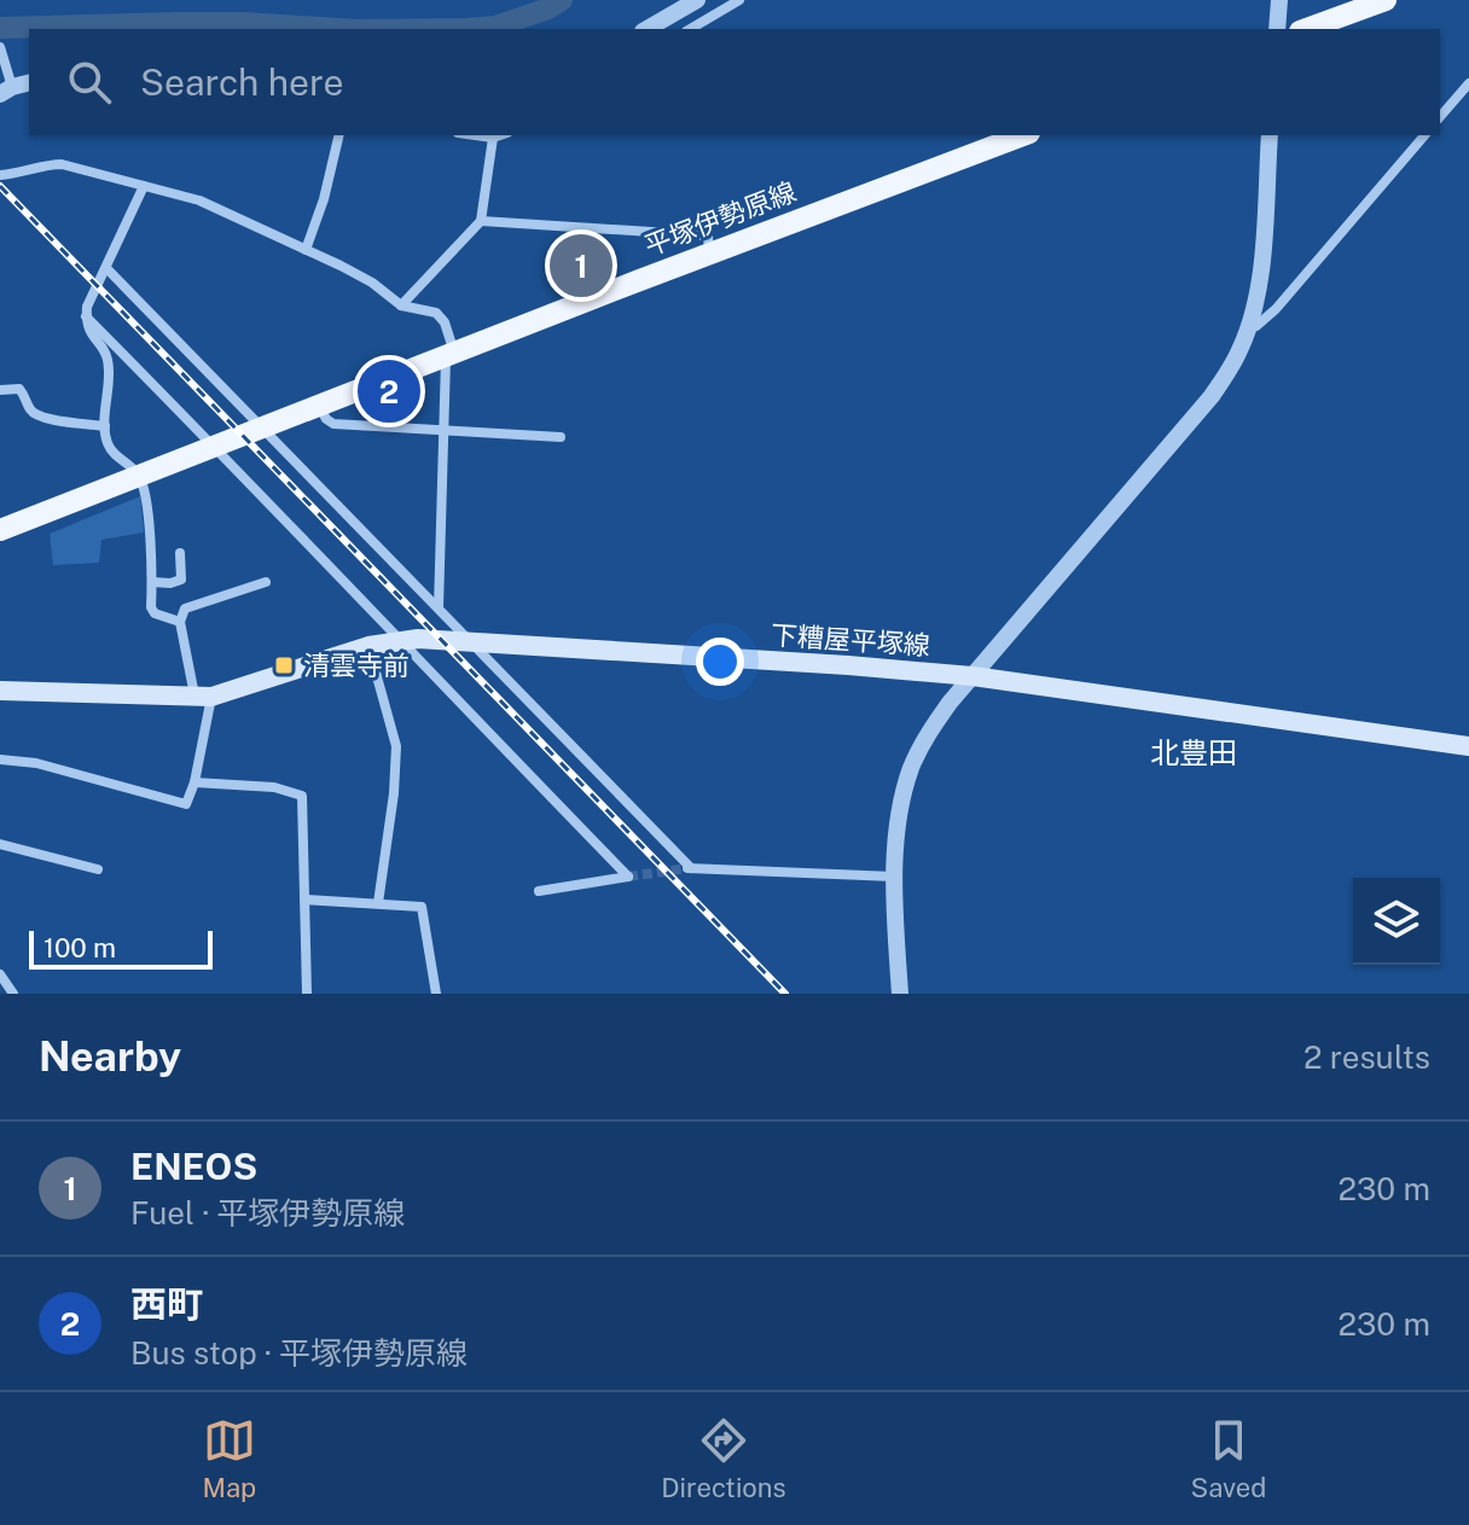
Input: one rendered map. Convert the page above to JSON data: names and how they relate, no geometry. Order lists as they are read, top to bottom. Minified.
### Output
{"streets":{"main road":["平塚伊勢原線","下糟屋平塚線"]},"districts":["北豊田"],"places":{"transit":["清雲寺前"]},"scale_bar":"100 m","page":{"search":"Search here","pins":["1","2"],"scale":"100 m","heading":["Nearby","2 results"],"list":[{"mark":"1","name":"ENEOS","note":"Fuel · 平塚伊勢原線","value":"230 m"},{"mark":"2","name":"西町","note":"Bus stop · 平塚伊勢原線","value":"230 m"}],"nav":["Map","Directions","Saved"]}}
